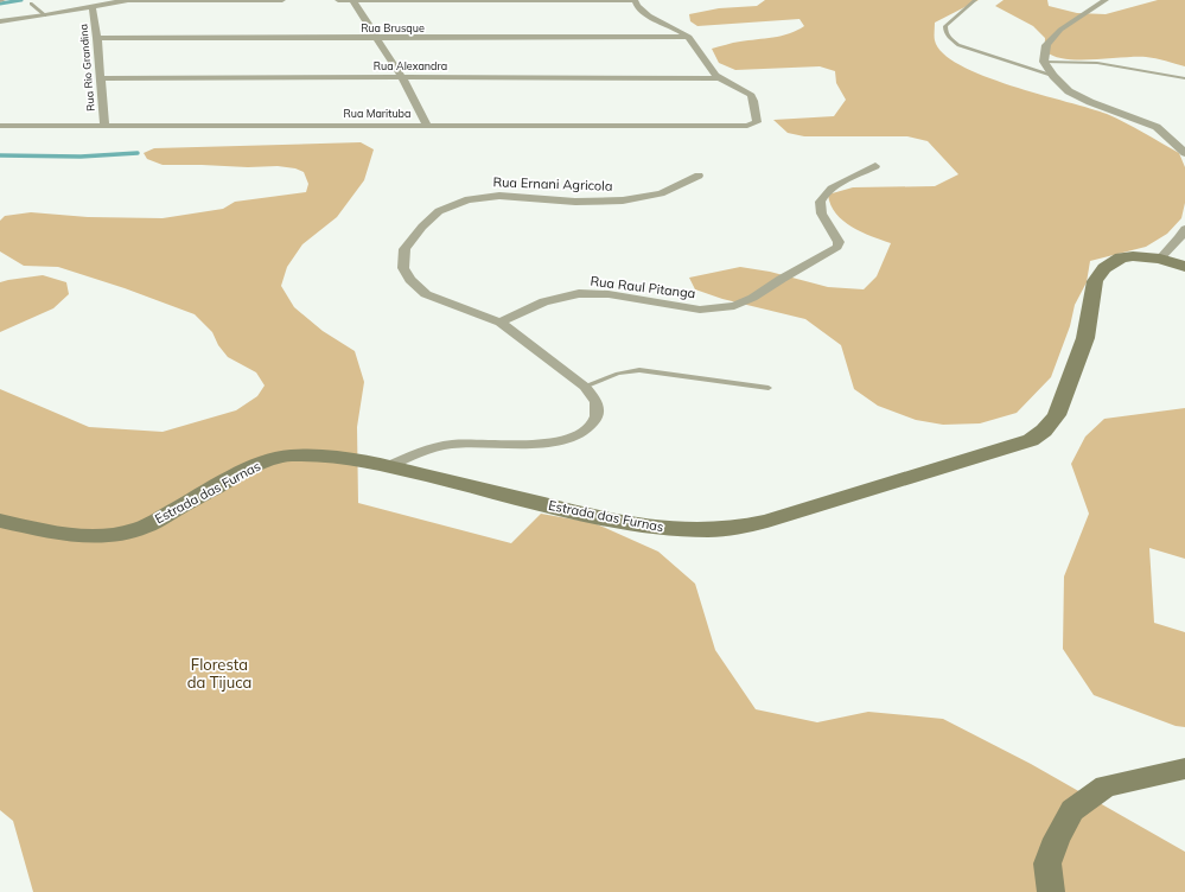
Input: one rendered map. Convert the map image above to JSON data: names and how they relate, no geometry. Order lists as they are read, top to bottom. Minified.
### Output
{"streets":{"main road":["Estrada das Furnas"],"street":["Rua Brusque","Rua Alexandra","Rua Rio Grandina","Rua Marituba","Rua Ernani Agricola","Rua Raul Pitanga"]},"crossings":[["Rua Brusque","Rua Rio Grandina"],["Rua Alexandra","Rua Rio Grandina"],["Rua Alexandra","Rua Marituba"],["Rua Rio Grandina","Rua Marituba"],["Rua Ernani Agricola","Rua Raul Pitanga"],["Rua Ernani Agricola","Estrada das Furnas"]],"parks":["Floresta da Tijuca"]}
